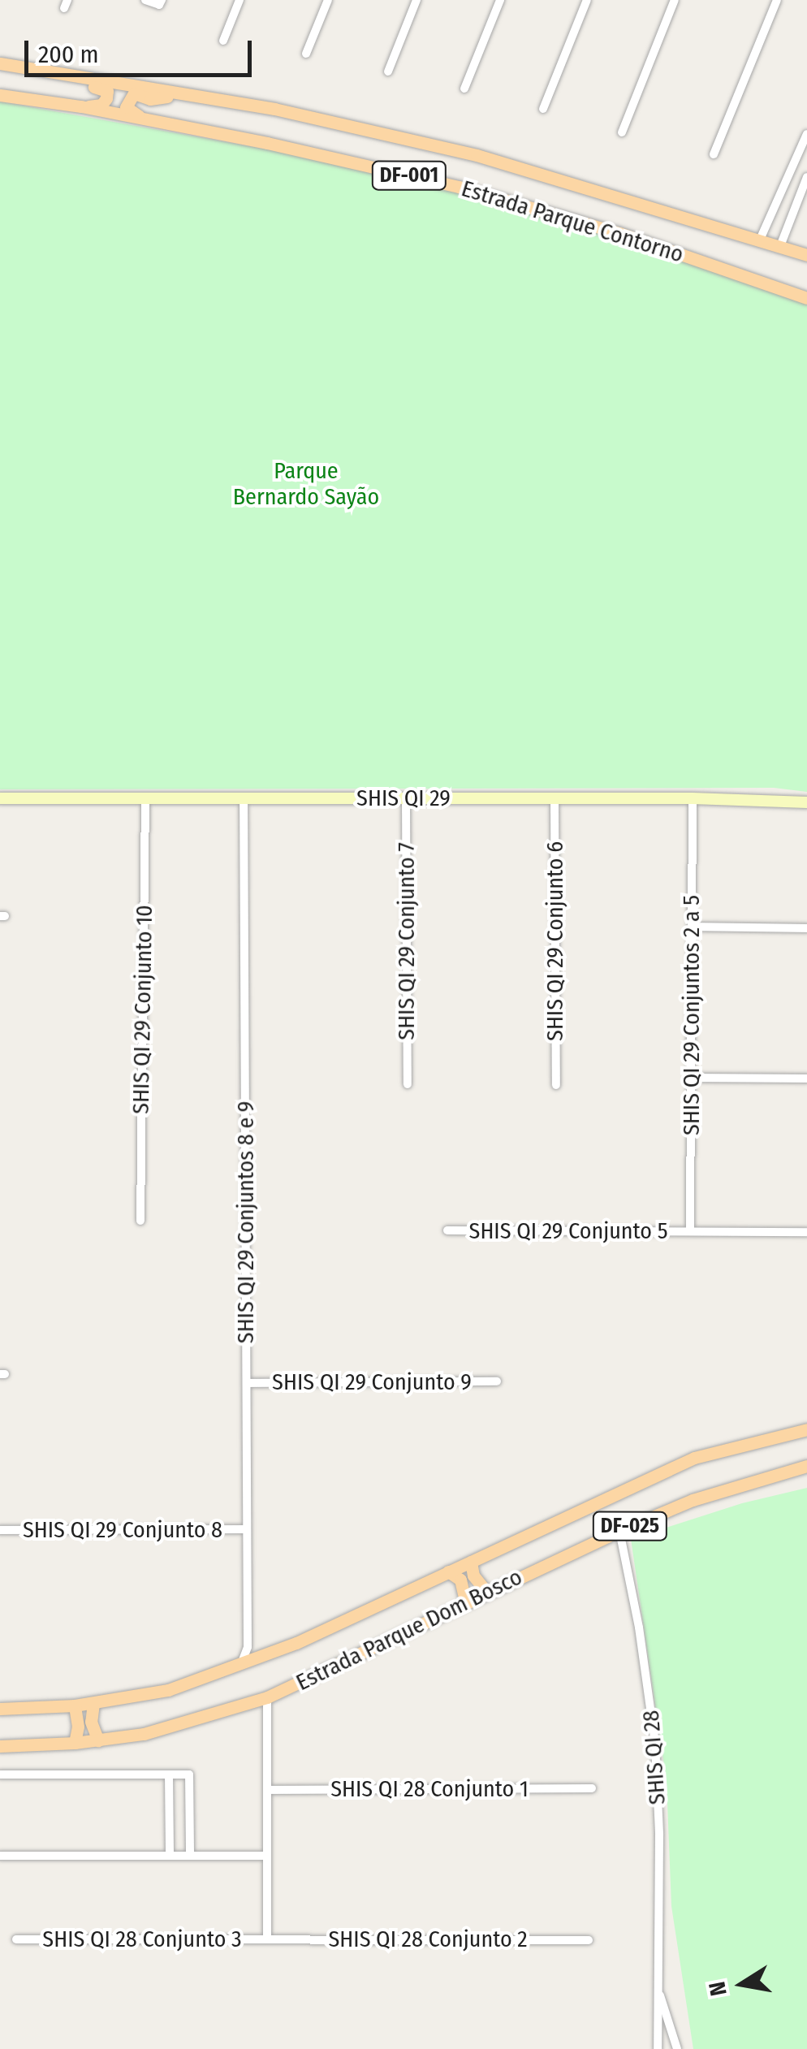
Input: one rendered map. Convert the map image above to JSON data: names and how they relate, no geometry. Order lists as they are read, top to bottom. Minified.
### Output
{"streets":{"main road":["DF-001","Estrada Parque Contorno","DF-025","Estrada Parque Dom Bosco"],"street":["SHIS QI 29","SHIS QI 29 Conjunto 7","SHIS QI 29 Conjunto 6","SHIS QI 29 Conjunto 10","SHIS QI 29 Conjuntos 2 a 5","SHIS QI 29 Conjuntos 8 e 9","SHIS QI 29 Conjunto 5","SHIS QI 29 Conjunto 9","SHIS QI 29 Conjunto 8","SHIS QI 28","SHIS QI 28 Conjunto 1","SHIS QI 28 Conjunto 3","SHIS QI 28 Conjunto 2"]},"crossings":[["SHIS QI 29","SHIS QI 29 Conjunto 7"],["SHIS QI 29","SHIS QI 29 Conjunto 6"],["SHIS QI 29","SHIS QI 29 Conjunto 10"],["SHIS QI 29","SHIS QI 29 Conjuntos 2 a 5"],["SHIS QI 29","SHIS QI 29 Conjuntos 8 e 9"],["SHIS QI 29 Conjuntos 2 a 5","SHIS QI 29 Conjunto 5"],["SHIS QI 29 Conjuntos 8 e 9","SHIS QI 29 Conjunto 9"],["SHIS QI 29 Conjuntos 8 e 9","SHIS QI 29 Conjunto 8"],["SHIS QI 29 Conjuntos 8 e 9","Estrada Parque Dom Bosco"],["Estrada Parque Dom Bosco","SHIS QI 28"],["SHIS QI 28 Conjunto 3","SHIS QI 28 Conjunto 2"]],"parks":["Parque Bernardo Sayão"],"scale_bar":"200 m","north":"left"}
